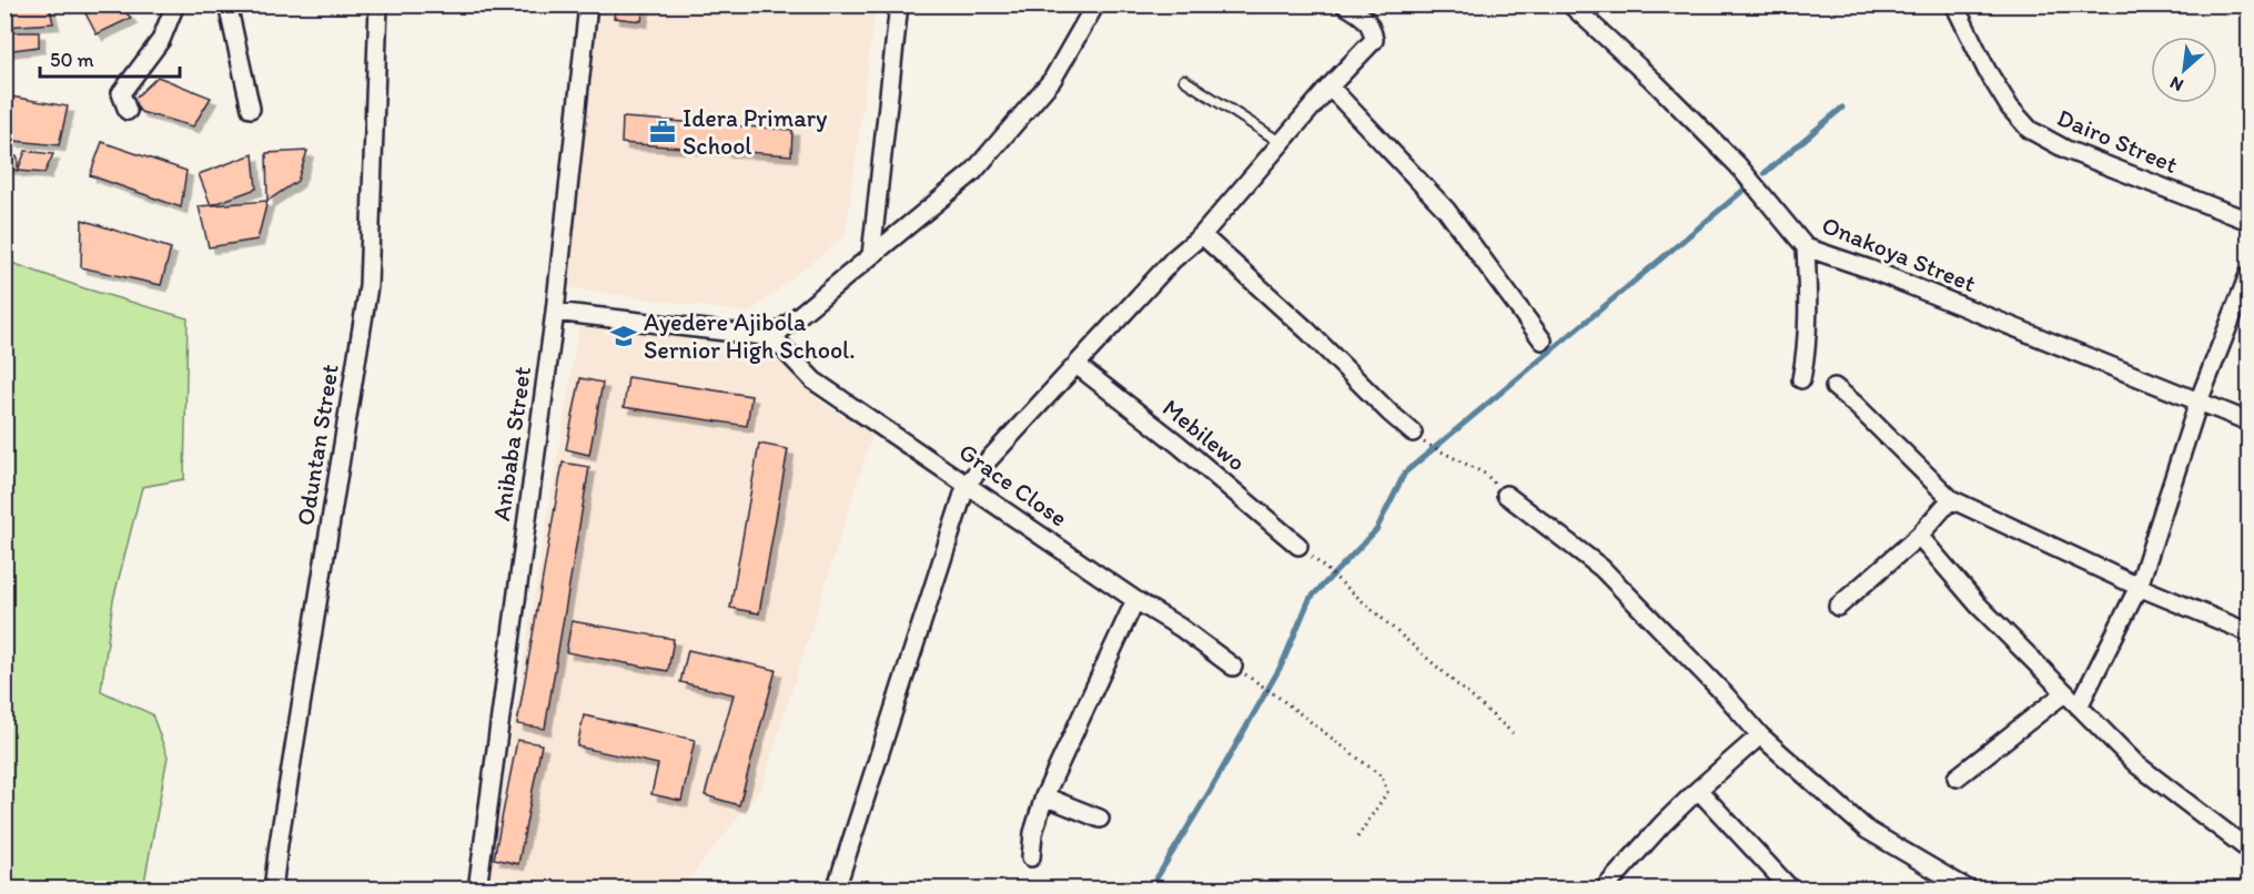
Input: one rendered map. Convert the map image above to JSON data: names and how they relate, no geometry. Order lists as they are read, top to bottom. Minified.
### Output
{"streets":{"street":["Dairo Street","Onakoya Street","Mebilewo","Anibaba Street","Oduntan Street","Grace Close"]},"places":{"office":["Idera Primary School"],"school or university":["Ayedere Ajibola Sernior High School."]},"scale_bar":"50 m","north":"bottom left"}
